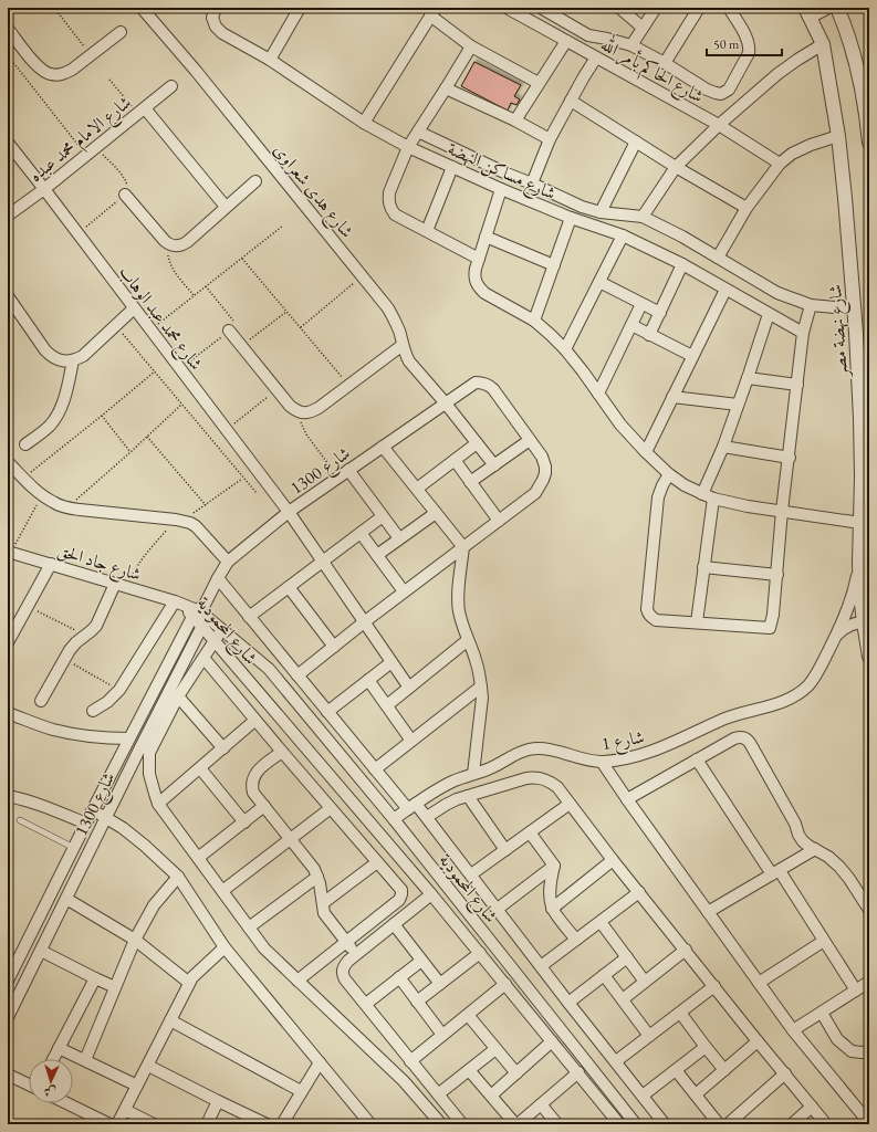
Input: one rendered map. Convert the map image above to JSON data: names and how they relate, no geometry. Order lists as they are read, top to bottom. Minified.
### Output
{"streets":{"street":["شارع الحاكم بأمر الله","شارع الامام محمد عبده","شارع مساكن النهضة","شارع هدى شعراوى","شارع محمد عبد الوهاب","شارع نهضة مصر","شارع 1300","شارع جاد الحق","شارع المحمودية","شارع 1"]},"crossings":[["شارع الامام محمد عبده","شارع محمد عبد الوهاب"],["شارع مساكن النهضة","شارع نهضة مصر"],["شارع هدى شعراوى","شارع 1300"],["شارع محمد عبد الوهاب","شارع 1300"],["شارع نهضة مصر","شارع 1"],["شارع 1300","شارع المحمودية"],["شارع جاد الحق","شارع المحمودية"],["شارع المحمودية","شارع 1"]],"scale_bar":"50 m","north":"bottom"}
